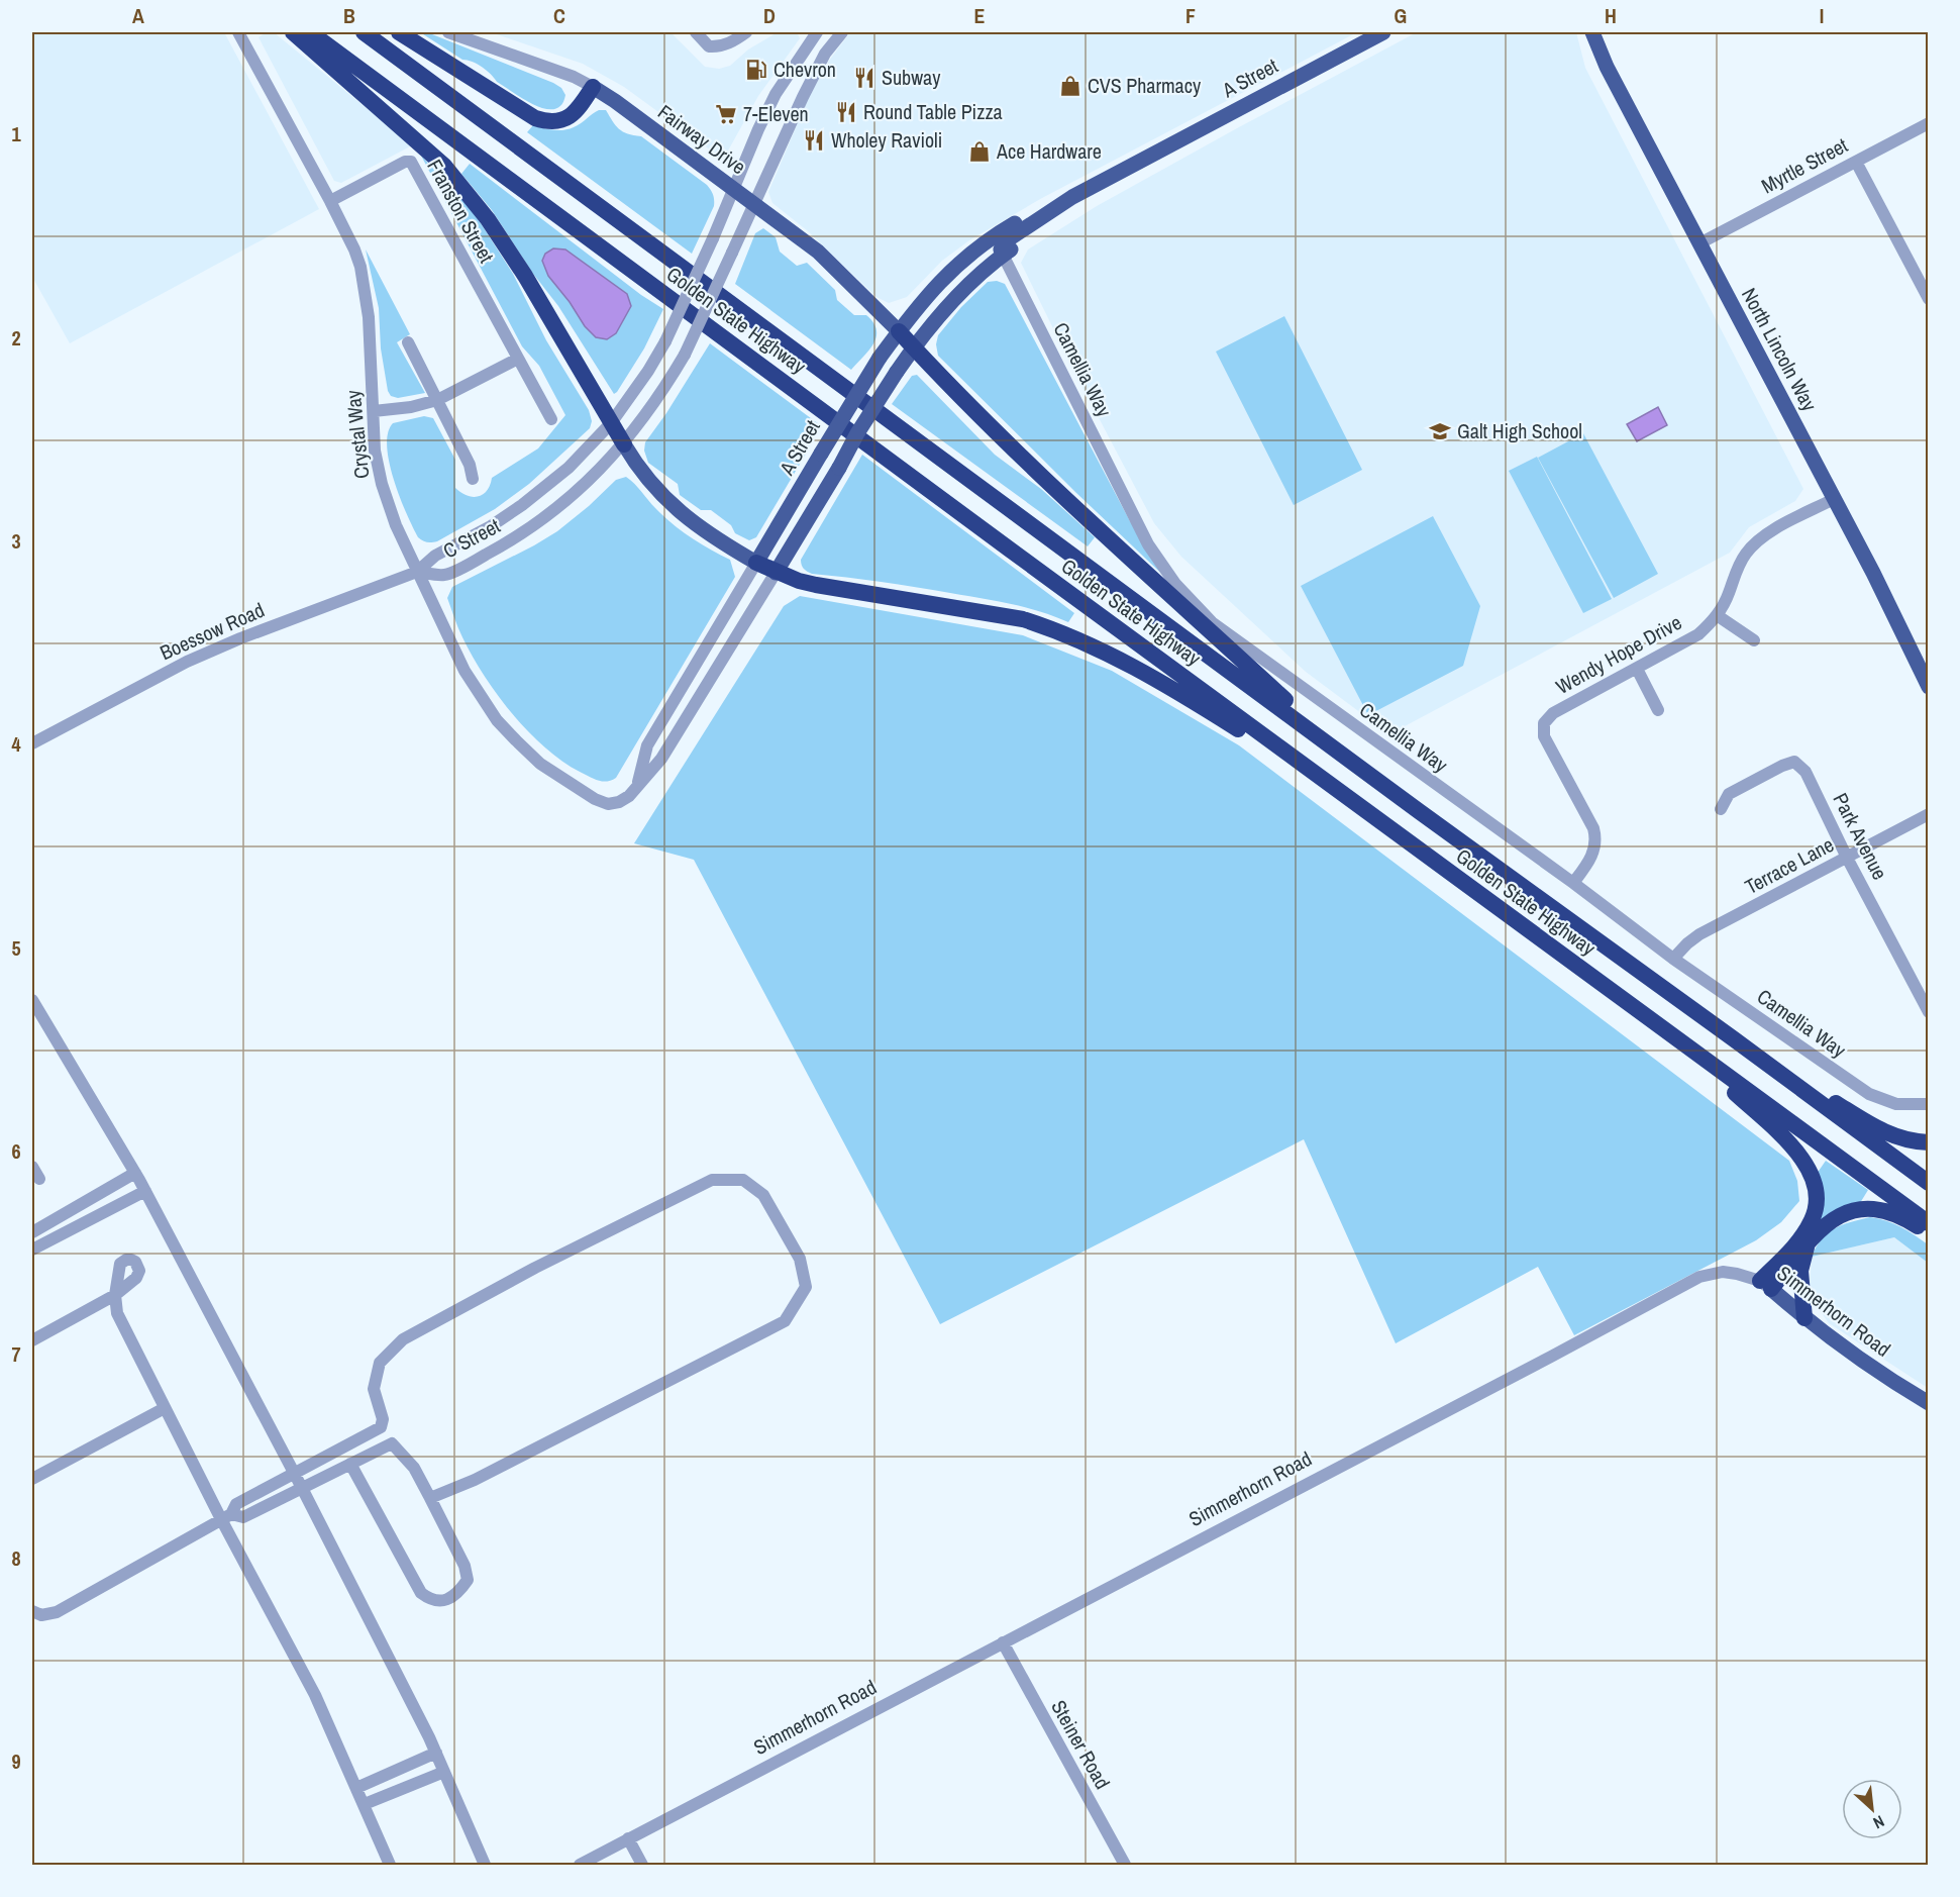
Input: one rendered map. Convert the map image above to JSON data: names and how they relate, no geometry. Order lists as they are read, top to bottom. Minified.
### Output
{"streets":{"highway":["Golden State Highway"],"main road":["A Street","Fairway Drive","North Lincoln Way","Simmerhorn Road"],"street":["Myrtle Street","Franston Street","Camellia Way","Crystal Way","C Street","Boessow Road","Wendy Hope Drive","Park Avenue","Terrace Lane","Steiner Road"]},"crossings":[["A Street","Fairway Drive"],["A Street","Camellia Way"],["A Street","Crystal Way"],["Fairway Drive","C Street"],["Myrtle Street","North Lincoln Way"],["Franston Street","Crystal Way"],["North Lincoln Way","Wendy Hope Drive"],["Camellia Way","Wendy Hope Drive"],["Camellia Way","Terrace Lane"],["Crystal Way","C Street"],["Crystal Way","Boessow Road"],["C Street","Boessow Road"],["Park Avenue","Terrace Lane"],["Simmerhorn Road","Steiner Road"]],"places":{"fuel station":["Chevron"],"restaurant":["Subway","Round Table Pizza","Wholey Ravioli"],"shop":["CVS Pharmacy","Ace Hardware"],"supermarket":["7-Eleven"],"school or university":["Galt High School"]},"north":"bottom right","grid":{"columns":["A","B","C","D","E","F","G","H","I"],"rows":["1","2","3","4","5","6","7","8","9"]}}
